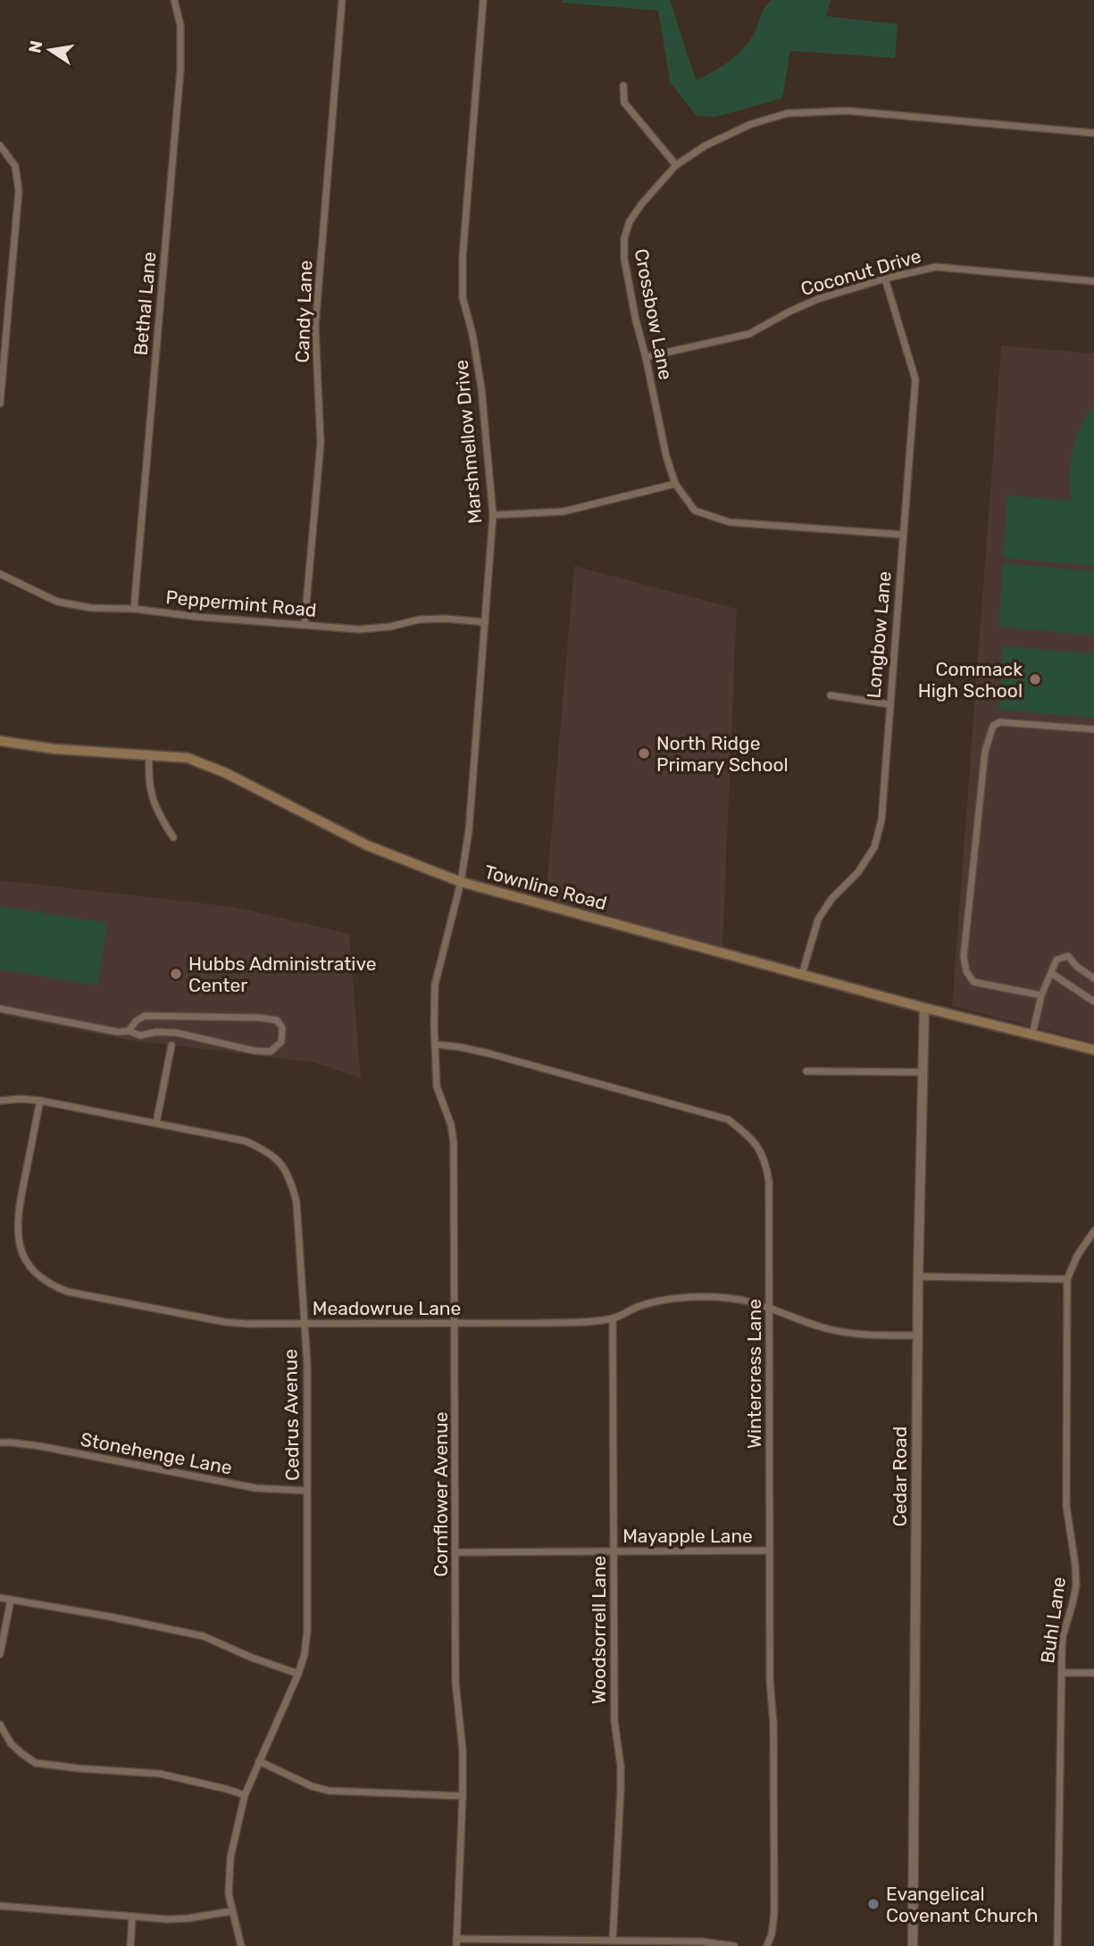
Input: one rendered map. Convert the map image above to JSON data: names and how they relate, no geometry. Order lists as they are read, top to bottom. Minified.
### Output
{"streets":{"main road":["Townline Road"],"street":["Coconut Drive","Bethal Lane","Candy Lane","Crossbow Lane","Marshmellow Drive","Peppermint Road","Longbow Lane","Meadowrue Lane","Wintercress Lane","Cedrus Avenue","Stonehenge Lane","Cedar Road","Cornflower Avenue","Mayapple Lane","Buhl Lane","Woodsorrell Lane"]},"crossings":[["Coconut Drive","Crossbow Lane"],["Coconut Drive","Longbow Lane"],["Bethal Lane","Peppermint Road"],["Candy Lane","Peppermint Road"],["Crossbow Lane","Longbow Lane"],["Marshmellow Drive","Peppermint Road"],["Marshmellow Drive","Townline Road"],["Marshmellow Drive","Wintercress Lane"],["Marshmellow Drive","Cornflower Avenue"],["Longbow Lane","Townline Road"],["Townline Road","Cedar Road"],["Meadowrue Lane","Wintercress Lane"],["Meadowrue Lane","Cedrus Avenue"],["Meadowrue Lane","Cedar Road"],["Meadowrue Lane","Cornflower Avenue"],["Meadowrue Lane","Woodsorrell Lane"],["Wintercress Lane","Cornflower Avenue"],["Wintercress Lane","Mayapple Lane"],["Cedrus Avenue","Stonehenge Lane"],["Cornflower Avenue","Mayapple Lane"],["Mayapple Lane","Woodsorrell Lane"]],"places":["Commack High School","North Ridge Primary School","Hubbs Administrative Center","Evangelical Covenant Church"],"north":"left"}
